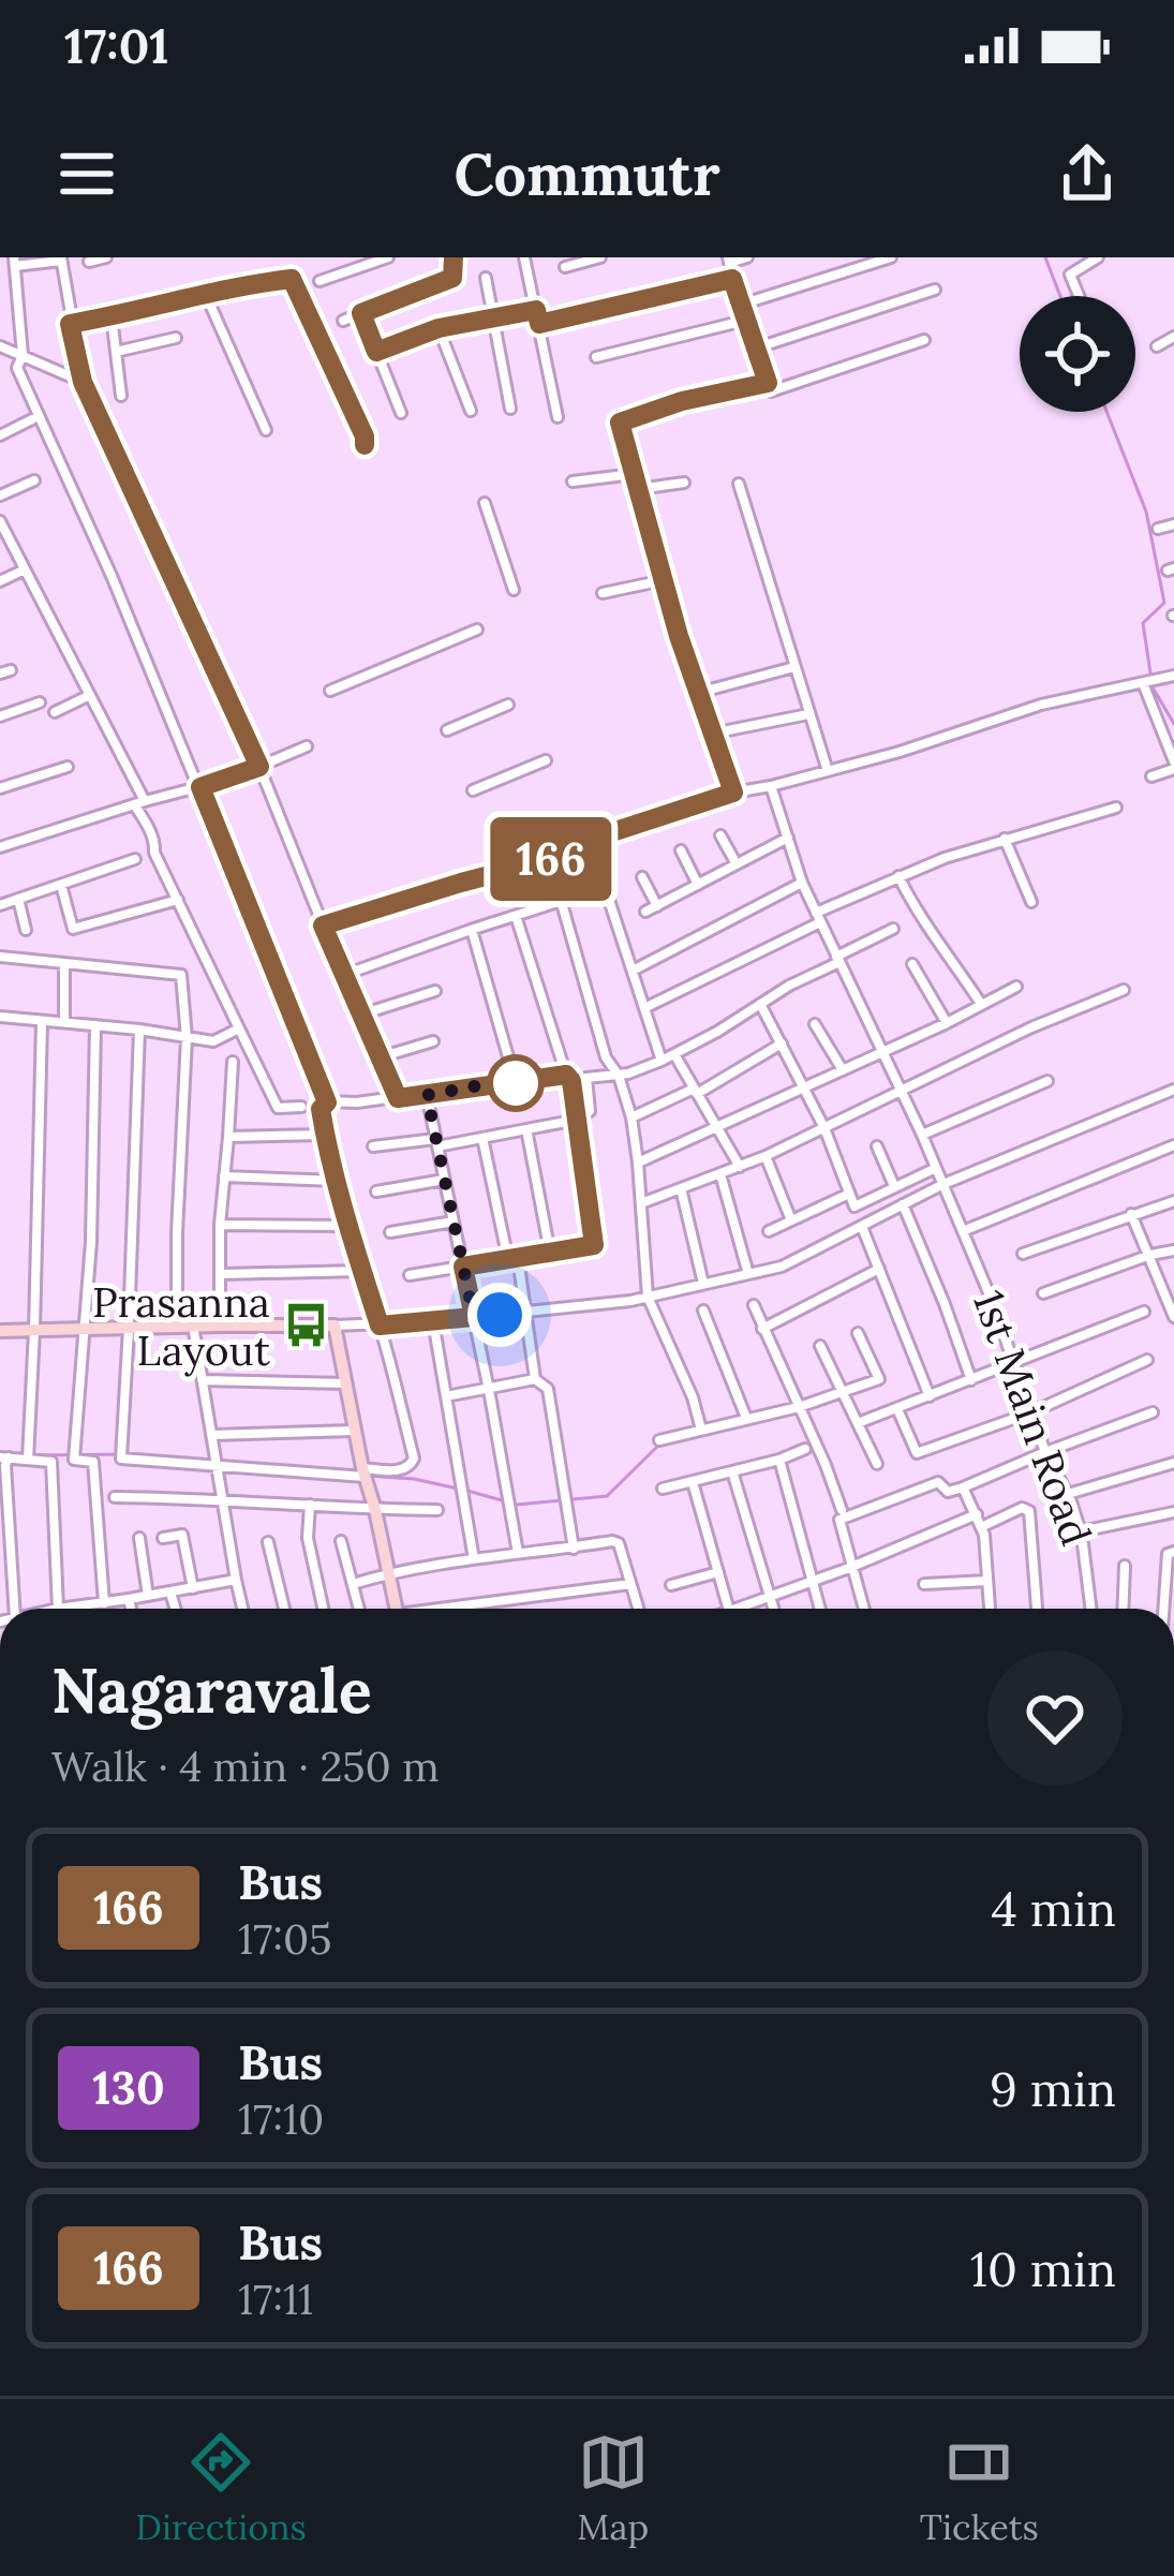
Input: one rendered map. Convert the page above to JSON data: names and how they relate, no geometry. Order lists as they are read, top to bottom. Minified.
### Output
{"streets":{"street":["1st Main Road"]},"places":{"bus stop":["Prasanna Layout"]},"lines":["bus line 166"],"page":{"status":"17:01","header":"Commutr","on_map":"166","heading":["Nagaravale","Walk · 4 min · 250 m"],"list":[{"mark":"166","name":"Bus","note":"17:05","value":"4 min"},{"mark":"130","name":"Bus","note":"17:10","value":"9 min"},{"mark":"166","name":"Bus","note":"17:11","value":"10 min"}],"tabs":["Directions","Map","Tickets"]}}
